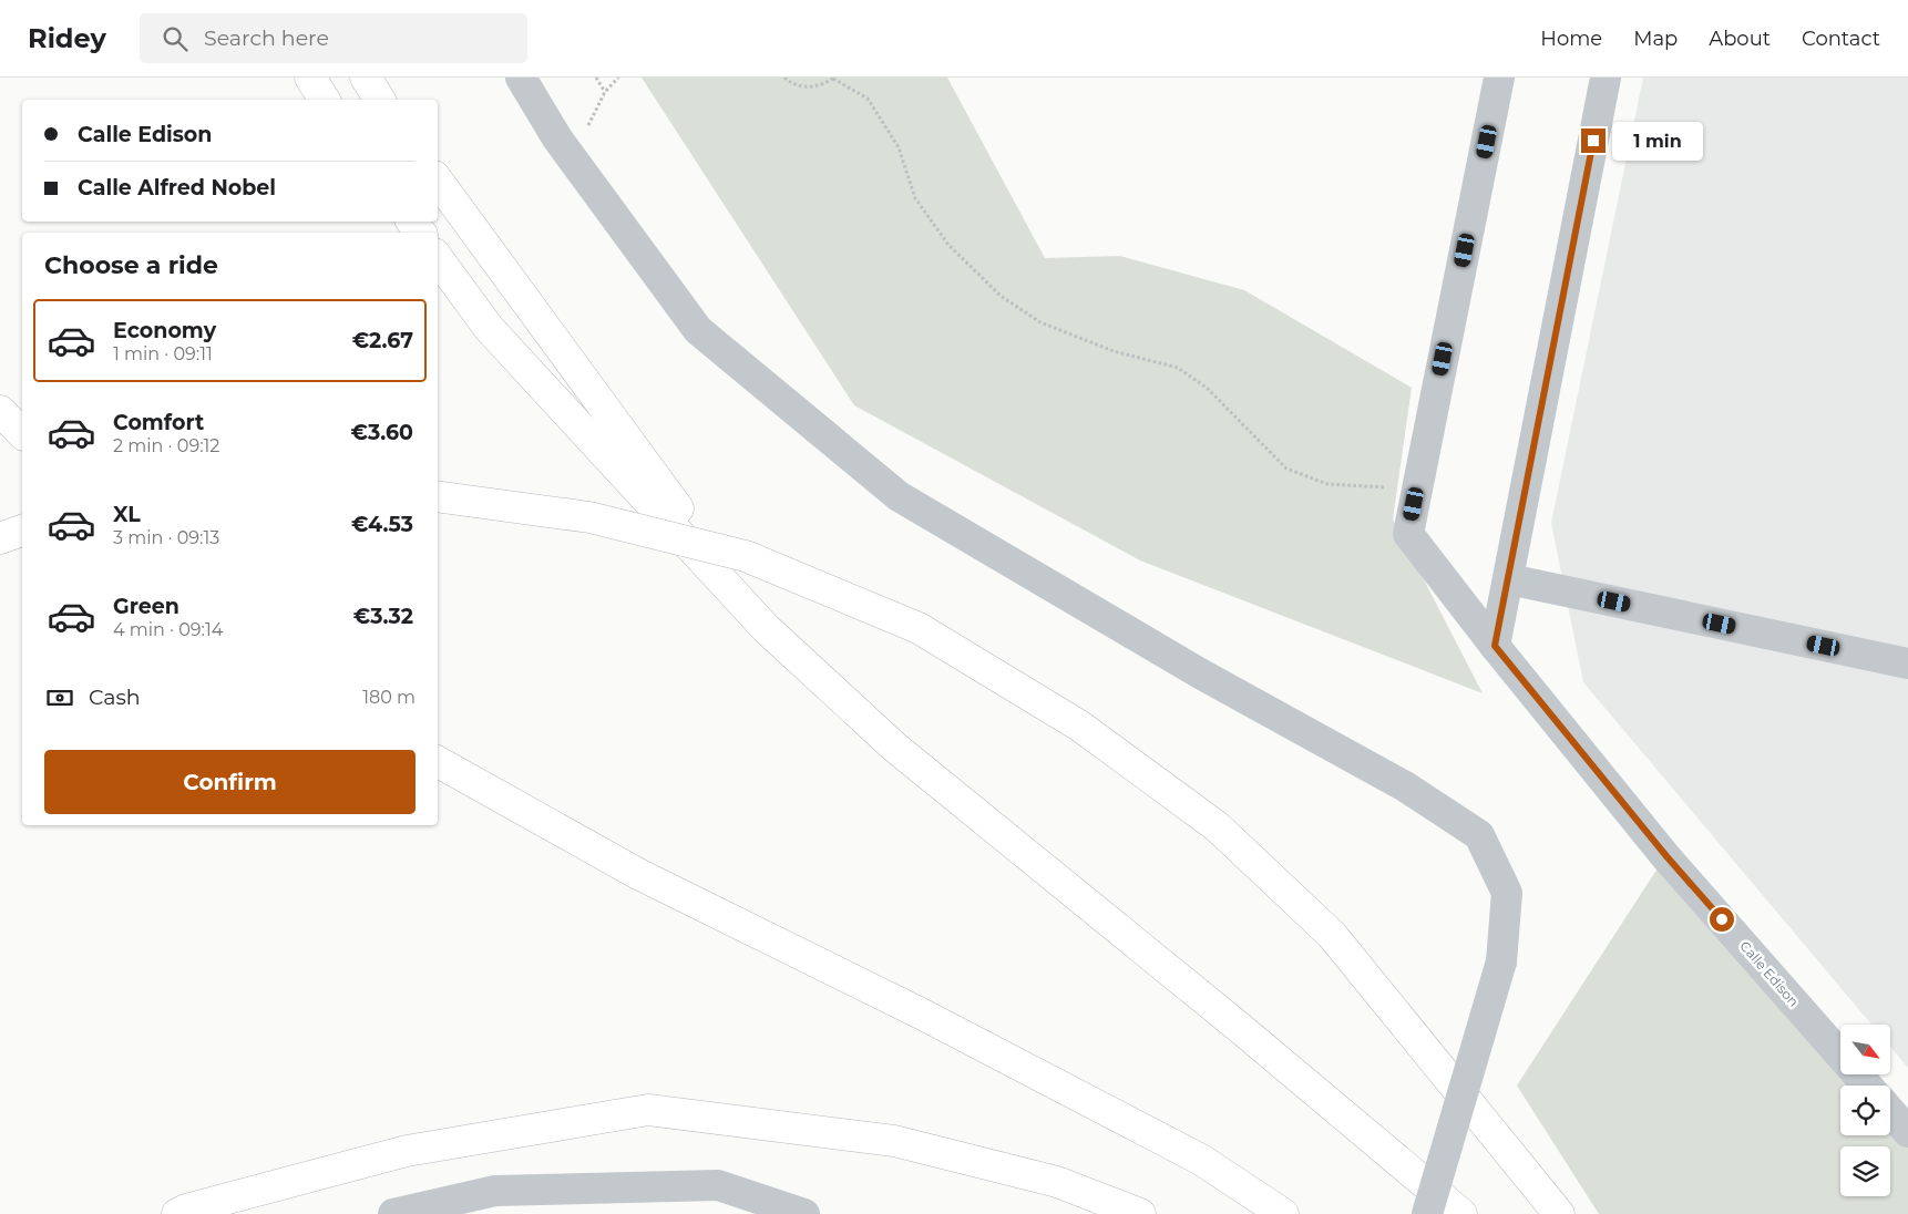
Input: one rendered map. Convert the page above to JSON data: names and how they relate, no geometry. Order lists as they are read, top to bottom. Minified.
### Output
{"streets":{"street":["Calle Edison"]},"north":"bottom right","page":{"header":"Ridey","search":"Search here","nav":["Home","Map","About","Contact"],"banner":["Calle Edison","Calle Alfred Nobel"],"bubble":"1 min","heading":"Choose a ride","list":[{"name":"Economy","note":"1 min · 09:11","value":"€2.67"},{"name":"Comfort","note":"2 min · 09:12","value":"€3.60"},{"name":"XL","note":"3 min · 09:13","value":"€4.53"},{"name":"Green","note":"4 min · 09:14","value":"€3.32"}],"pay":["Cash","180 m"],"buttons":"Confirm"}}
